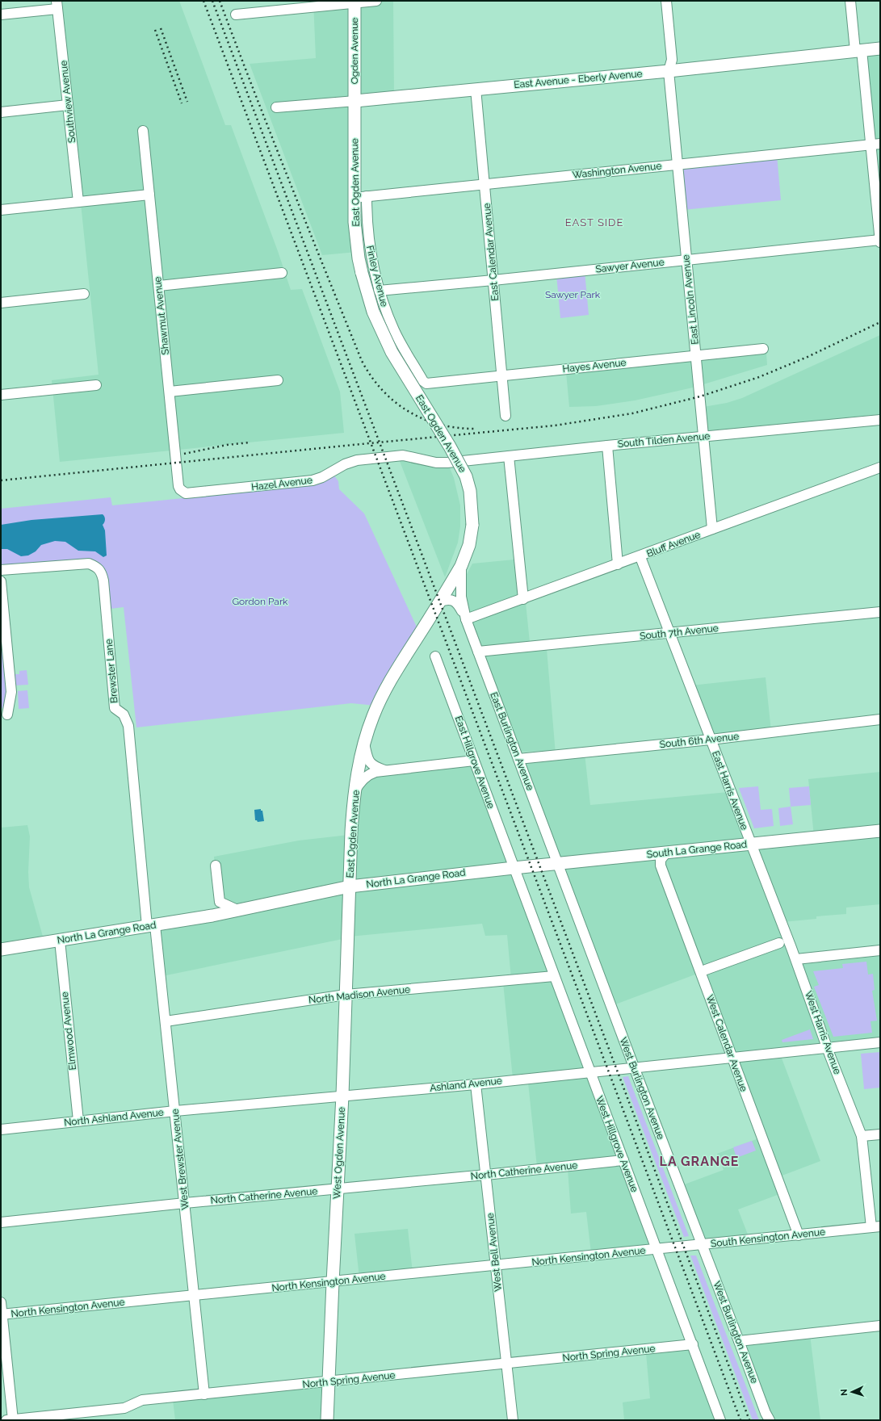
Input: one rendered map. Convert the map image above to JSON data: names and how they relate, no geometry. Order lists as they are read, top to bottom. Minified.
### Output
{"streets":{"main road":["Ogden Avenue","East Avenue - Eberly Avenue","East Ogden Avenue","South La Grange Road","North La Grange Road","West Ogden Avenue"],"street":["Southview Avenue","Washington Avenue","East Calendar Avenue","Sawyer Avenue","Finley Avenue","East Lincoln Avenue","Shawmut Avenue","Hayes Avenue","South Tilden Avenue","Hazel Avenue","Bluff Avenue","South 7th Avenue","Brewster Lane","South 6th Avenue","East Burlington Avenue","East Hillgrove Avenue","East Harris Avenue","North Madison Avenue","Elmwood Avenue","West Harris Avenue","West Calendar Avenue","Ashland Avenue","West Burlington Avenue","North Ashland Avenue","West Hillgrove Avenue","West Brewster Avenue","North Catherine Avenue","South Kensington Avenue","West Bell Avenue","North Kensington Avenue","North Spring Avenue"]},"crossings":[["Ogden Avenue","East Avenue - Eberly Avenue"],["Ogden Avenue","East Ogden Avenue"],["East Avenue - Eberly Avenue","East Ogden Avenue"],["East Avenue - Eberly Avenue","East Calendar Avenue"],["East Avenue - Eberly Avenue","East Lincoln Avenue"],["Washington Avenue","East Ogden Avenue"],["Washington Avenue","East Calendar Avenue"],["Washington Avenue","Finley Avenue"],["Washington Avenue","East Lincoln Avenue"],["East Ogden Avenue","East Burlington Avenue"],["East Ogden Avenue","North La Grange Road"],["East Ogden Avenue","West Ogden Avenue"],["East Calendar Avenue","Sawyer Avenue"],["East Calendar Avenue","Hayes Avenue"],["Sawyer Avenue","Finley Avenue"],["Sawyer Avenue","East Lincoln Avenue"],["Finley Avenue","Hayes Avenue"],["East Lincoln Avenue","Hayes Avenue"],["East Lincoln Avenue","South Tilden Avenue"],["East Lincoln Avenue","Bluff Avenue"],["Shawmut Avenue","Hazel Avenue"],["South Tilden Avenue","Hazel Avenue"],["Bluff Avenue","East Burlington Avenue"],["Bluff Avenue","East Harris Avenue"],["South 7th Avenue","East Burlington Avenue"],["South 7th Avenue","East Harris Avenue"],["Brewster Lane","North La Grange Road"],["Brewster Lane","West Brewster Avenue"],["South 6th Avenue","East Burlington Avenue"],["South 6th Avenue","East Harris Avenue"],["East Burlington Avenue","South La Grange Road"],["East Burlington Avenue","West Burlington Avenue"],["East Hillgrove Avenue","South La Grange Road"],["East Hillgrove Avenue","North La Grange Road"],["East Hillgrove Avenue","West Hillgrove Avenue"],["East Harris Avenue","South La Grange Road"],["East Harris Avenue","West Harris Avenue"],["South La Grange Road","North La Grange Road"],["South La Grange Road","West Harris Avenue"],["South La Grange Road","West Calendar Avenue"],["South La Grange Road","West Burlington Avenue"],["South La Grange Road","West Hillgrove Avenue"],["North La Grange Road","Elmwood Avenue"],["North La Grange Road","West Hillgrove Avenue"],["North La Grange Road","West Ogden Avenue"],["North La Grange Road","West Brewster Avenue"],["North Madison Avenue","West Hillgrove Avenue"],["North Madison Avenue","West Ogden Avenue"],["North Madison Avenue","West Brewster Avenue"],["Elmwood Avenue","North Ashland Avenue"],["West Harris Avenue","Ashland Avenue"],["West Harris Avenue","South Kensington Avenue"],["West Calendar Avenue","Ashland Avenue"],["West Calendar Avenue","South Kensington Avenue"],["Ashland Avenue","West Burlington Avenue"],["Ashland Avenue","North Ashland Avenue"],["Ashland Avenue","West Hillgrove Avenue"],["Ashland Avenue","West Ogden Avenue"],["Ashland Avenue","West Bell Avenue"],["West Burlington Avenue","South Kensington Avenue"],["North Ashland Avenue","West Ogden Avenue"],["North Ashland Avenue","West Brewster Avenue"],["West Hillgrove Avenue","North Catherine Avenue"],["West Hillgrove Avenue","South Kensington Avenue"],["West Hillgrove Avenue","North Kensington Avenue"],["West Hillgrove Avenue","North Spring Avenue"],["West Ogden Avenue","North Catherine Avenue"],["West Ogden Avenue","North Kensington Avenue"],["West Ogden Avenue","North Spring Avenue"],["West Brewster Avenue","North Catherine Avenue"],["West Brewster Avenue","North Kensington Avenue"],["West Brewster Avenue","North Spring Avenue"],["North Catherine Avenue","West Bell Avenue"],["South Kensington Avenue","North Kensington Avenue"],["West Bell Avenue","North Kensington Avenue"],["West Bell Avenue","North Spring Avenue"]],"districts":["EAST SIDE","LA GRANGE"],"parks":["Sawyer Park","Gordon Park"],"north":"left"}
